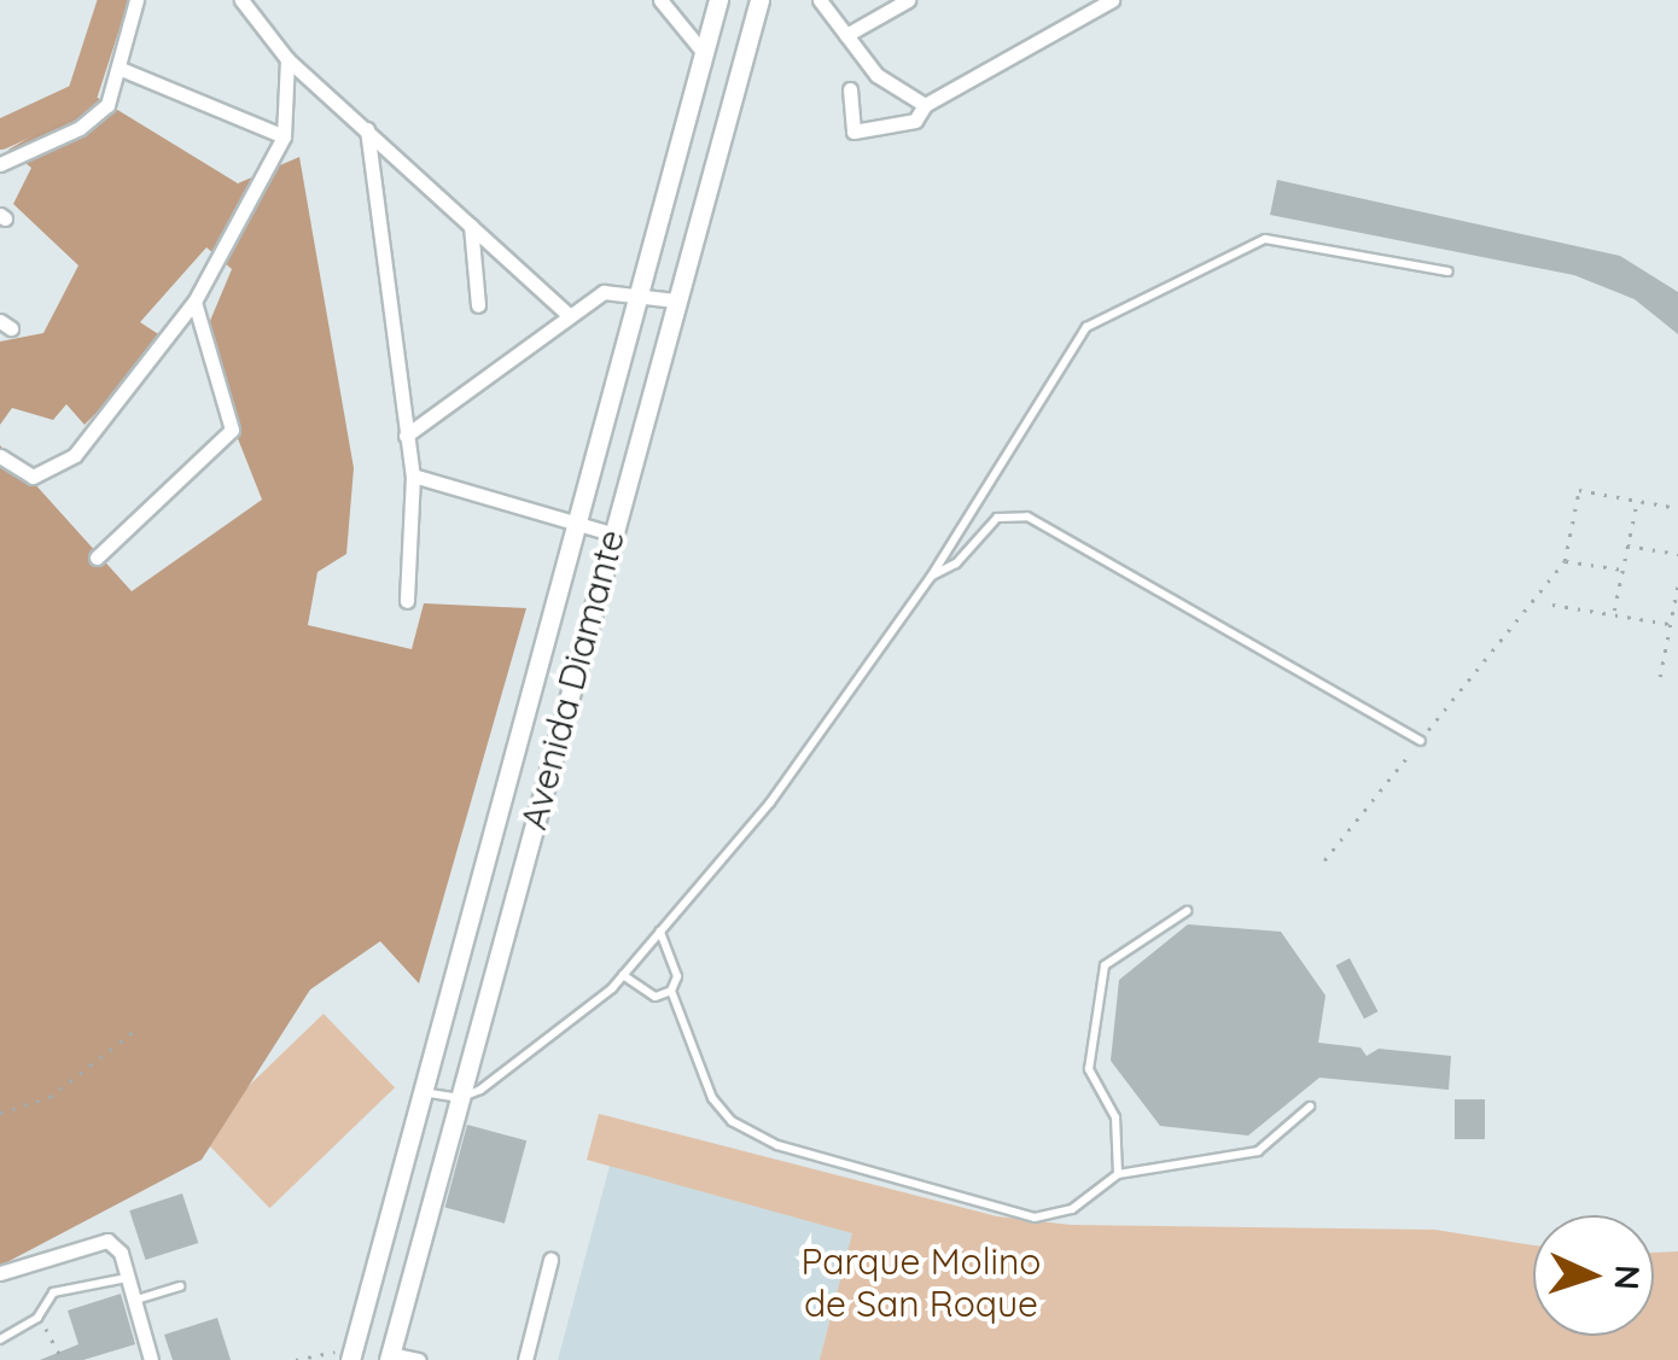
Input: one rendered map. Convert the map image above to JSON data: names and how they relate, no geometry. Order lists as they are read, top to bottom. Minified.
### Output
{"streets":{"main road":["Avenida Diamante"]},"parks":["Parque Molino de San Roque"],"north":"right"}
